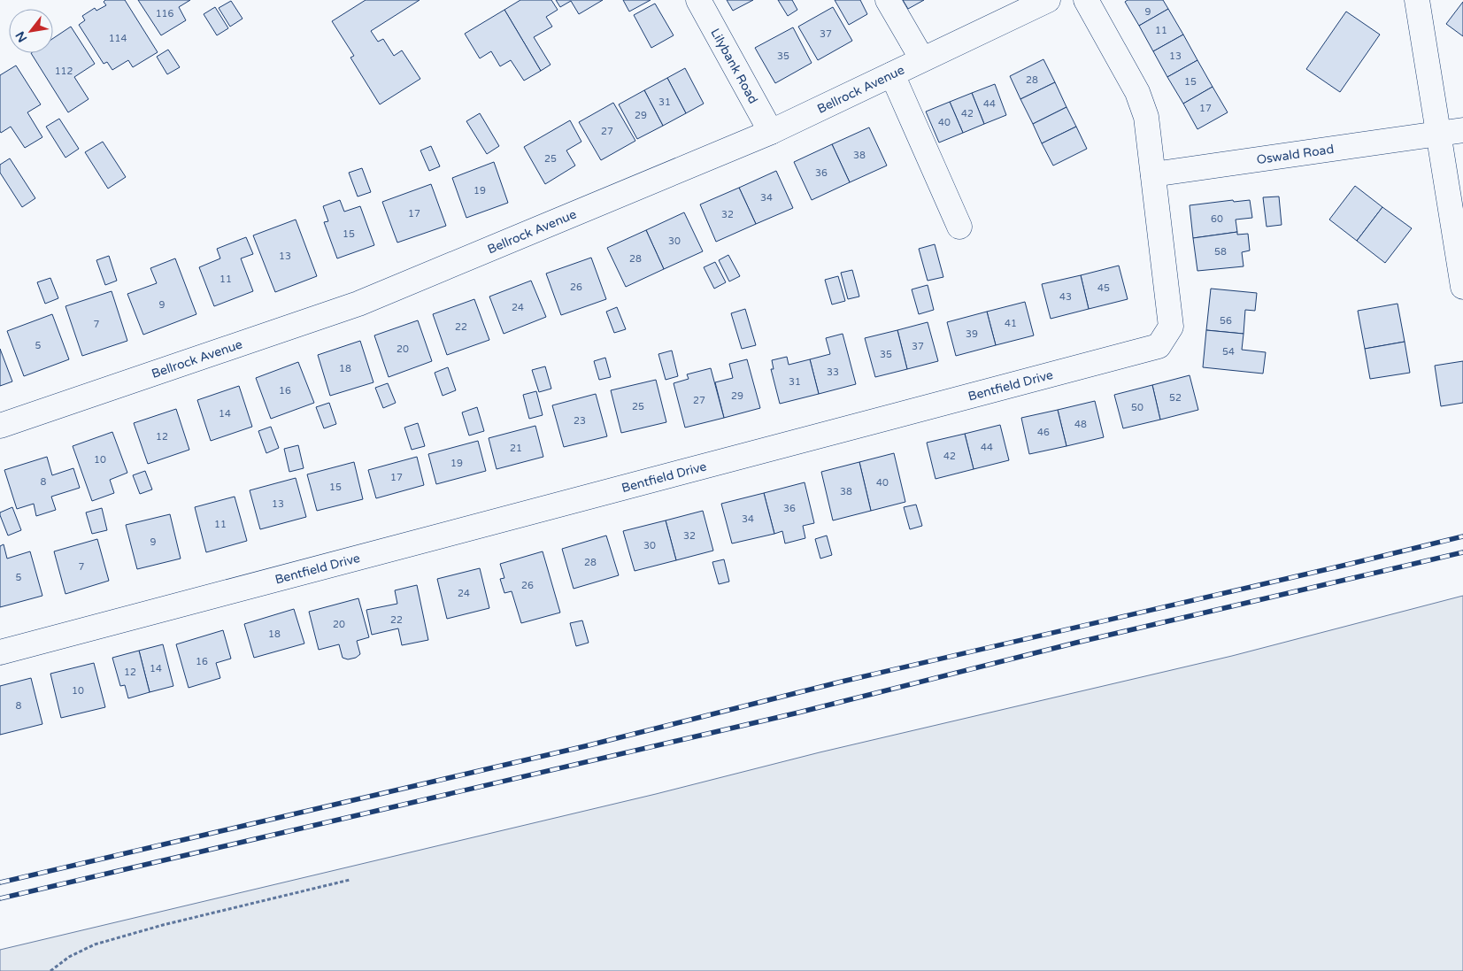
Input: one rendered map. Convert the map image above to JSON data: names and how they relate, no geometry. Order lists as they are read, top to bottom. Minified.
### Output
{"streets":{"street":["Lilybank Road","Bellrock Avenue","Oswald Road","Bentfield Drive"]},"crossings":[["Lilybank Road","Bellrock Avenue"],["Oswald Road","Bentfield Drive"]],"house_numbers":["9","116","11","37","114","35","13","112","28","15","31","44","17","42","29","40","27","38","25","36","19","34","17","32","60","15","30","58","13","28","11","26","45","43","9","24","56","41","7","22","39","5","37","20","54","35","18","33","31","16","29","52","27","25","50","14","23","48","46","12","44","21","42","10","19","17","8","40","15","38","13","36","34","11","32","9","30","28","7","5","26","24","22","20","18","16","14","12","10","8"],"north":"bottom left"}
